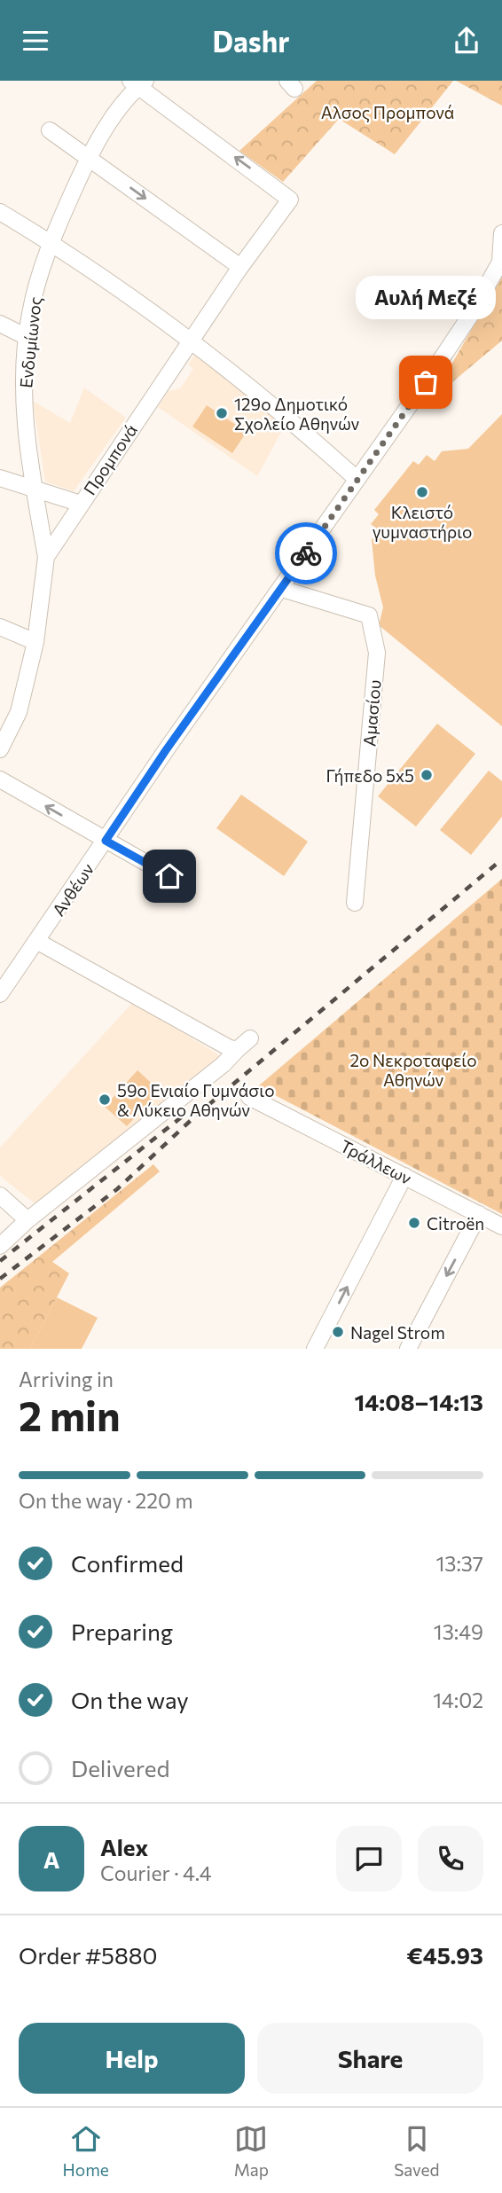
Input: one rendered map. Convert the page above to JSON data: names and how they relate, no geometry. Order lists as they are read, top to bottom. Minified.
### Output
{"streets":{"street":["Ενδυμίωνος","Προμπονά","Αμασίου","Ανθέων","Τράλλεων"]},"crossings":[["Ενδυμίωνος","Προμπονά"],["Αμασίου","Ανθέων"]],"parks":["Αλσος Προμπονά","2ο Νεκροταφείο Αθηνών"],"places":["Αυλή Μεζέ","129ο Δημοτικό Σχολείο Αθηνών","Κλειστό γυμναστήριο","Γήπεδο 5x5","59ο Ενιαίο Γυμνάσιο & Λύκειο Αθηνών","Citroën","Nagel Strom"],"page":{"header":"Dashr","bubble":"Αυλή Μεζέ","heading":["2 min","Arriving in","14:08–14:13"],"panel":["Alex","Courier · 4.4","Order #5880","€45.93"],"bar":"On the way · 220 m","list":[["Confirmed","13:37"],["Preparing","13:49"],["On the way","14:02"],"Delivered"],"round":"A","buttons":["Help","Share"],"tabs":["Home","Map","Saved"]}}
